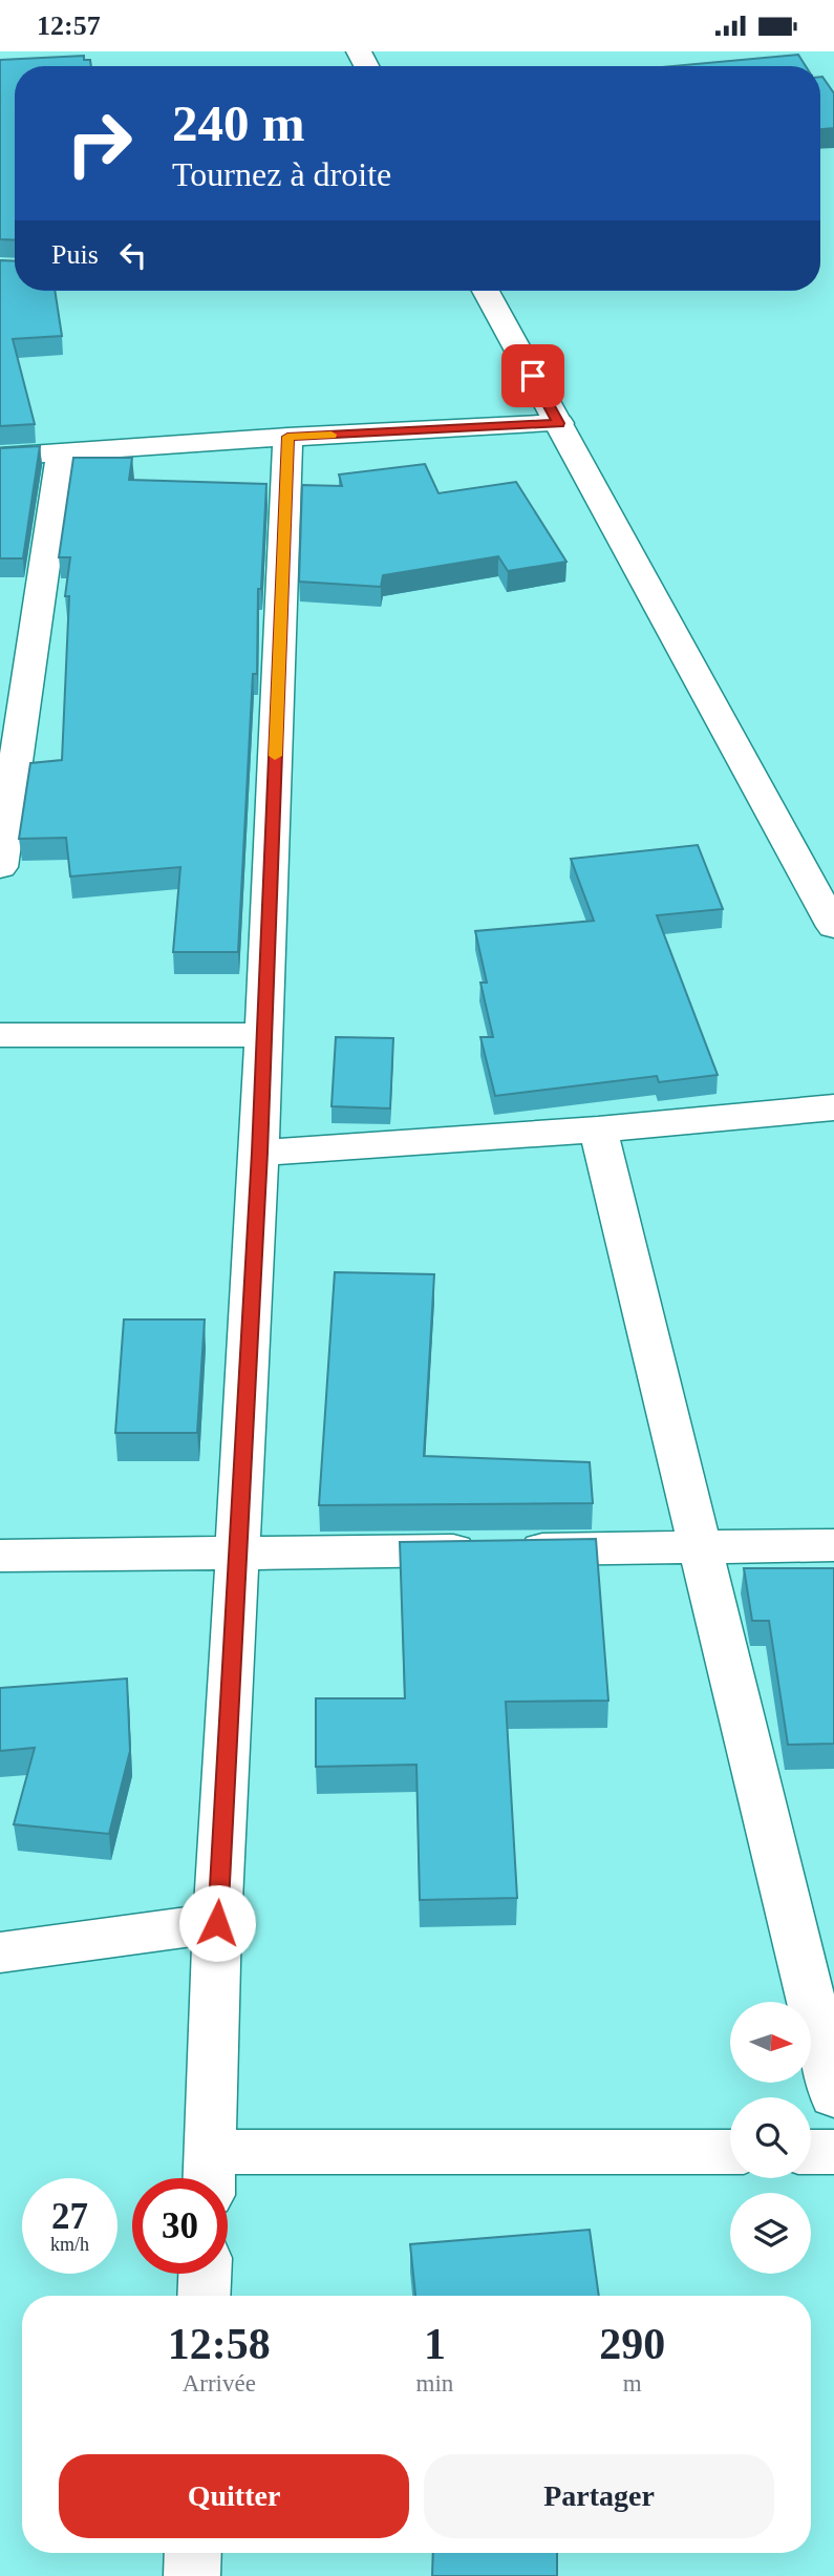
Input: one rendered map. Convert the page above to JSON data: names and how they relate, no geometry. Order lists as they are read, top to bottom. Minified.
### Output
{"north":"right","page":{"status":"12:57","turn":["240 m","Tournez à droite"],"then":"Puis","speed":"27 km/h","limit":"30","eta":["12:58","Arrivée","1","min","290","m"],"buttons":["Quitter","Partager"]}}
